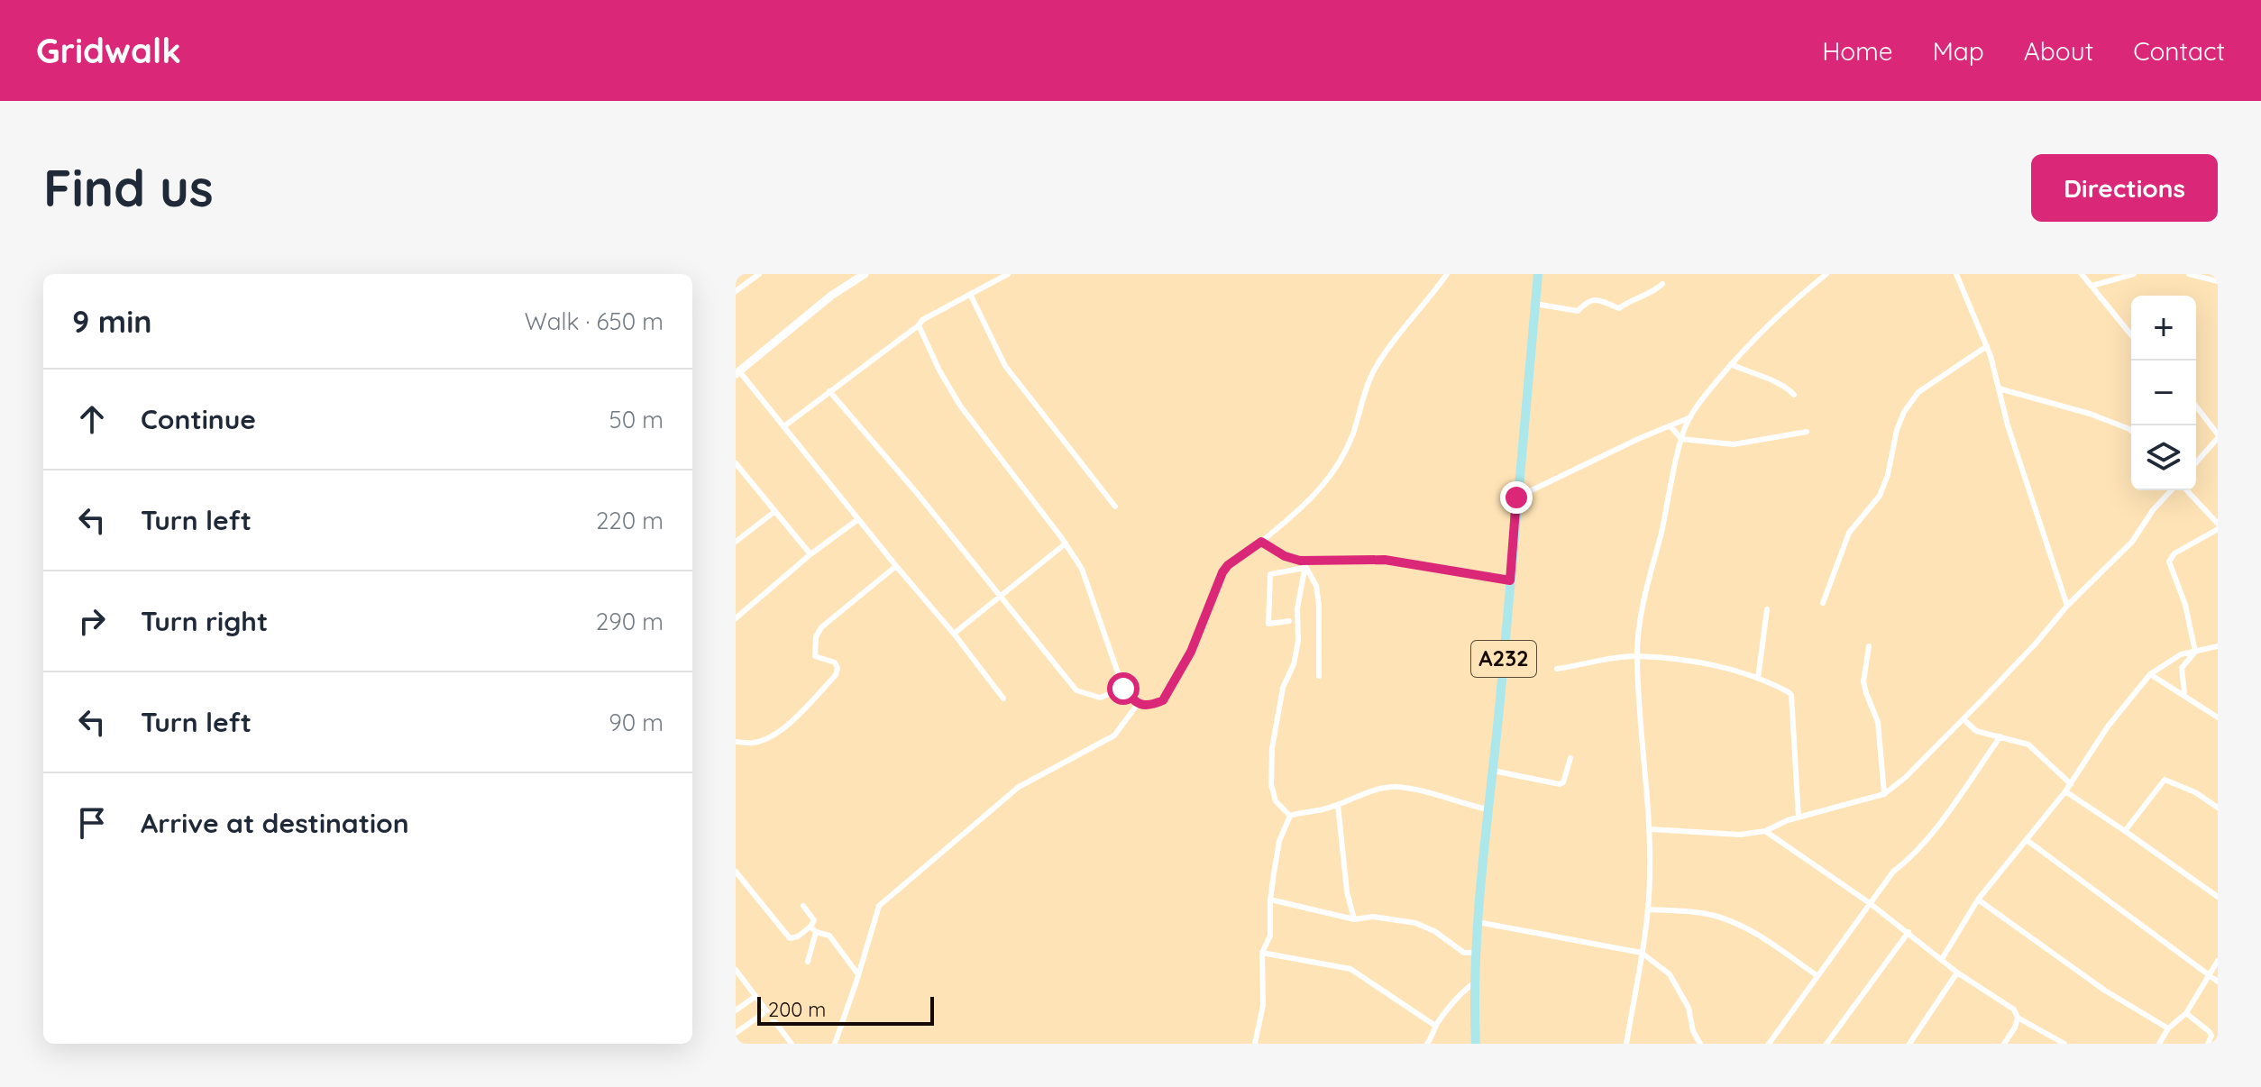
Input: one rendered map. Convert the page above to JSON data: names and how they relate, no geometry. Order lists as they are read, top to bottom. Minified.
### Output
{"streets":{"main road":["A232"]},"scale_bar":"200 m","page":{"header":"Gridwalk","nav":["Home","Map","About","Contact"],"buttons":"Directions","title":"Find us","heading":["9 min","Walk · 650 m"],"map_buttons":["+","−"],"list":[["Continue","50 m"],["Turn left","220 m"],["Turn right","290 m"],["Turn left","90 m"],"Arrive at destination"],"scale":"200 m"}}
